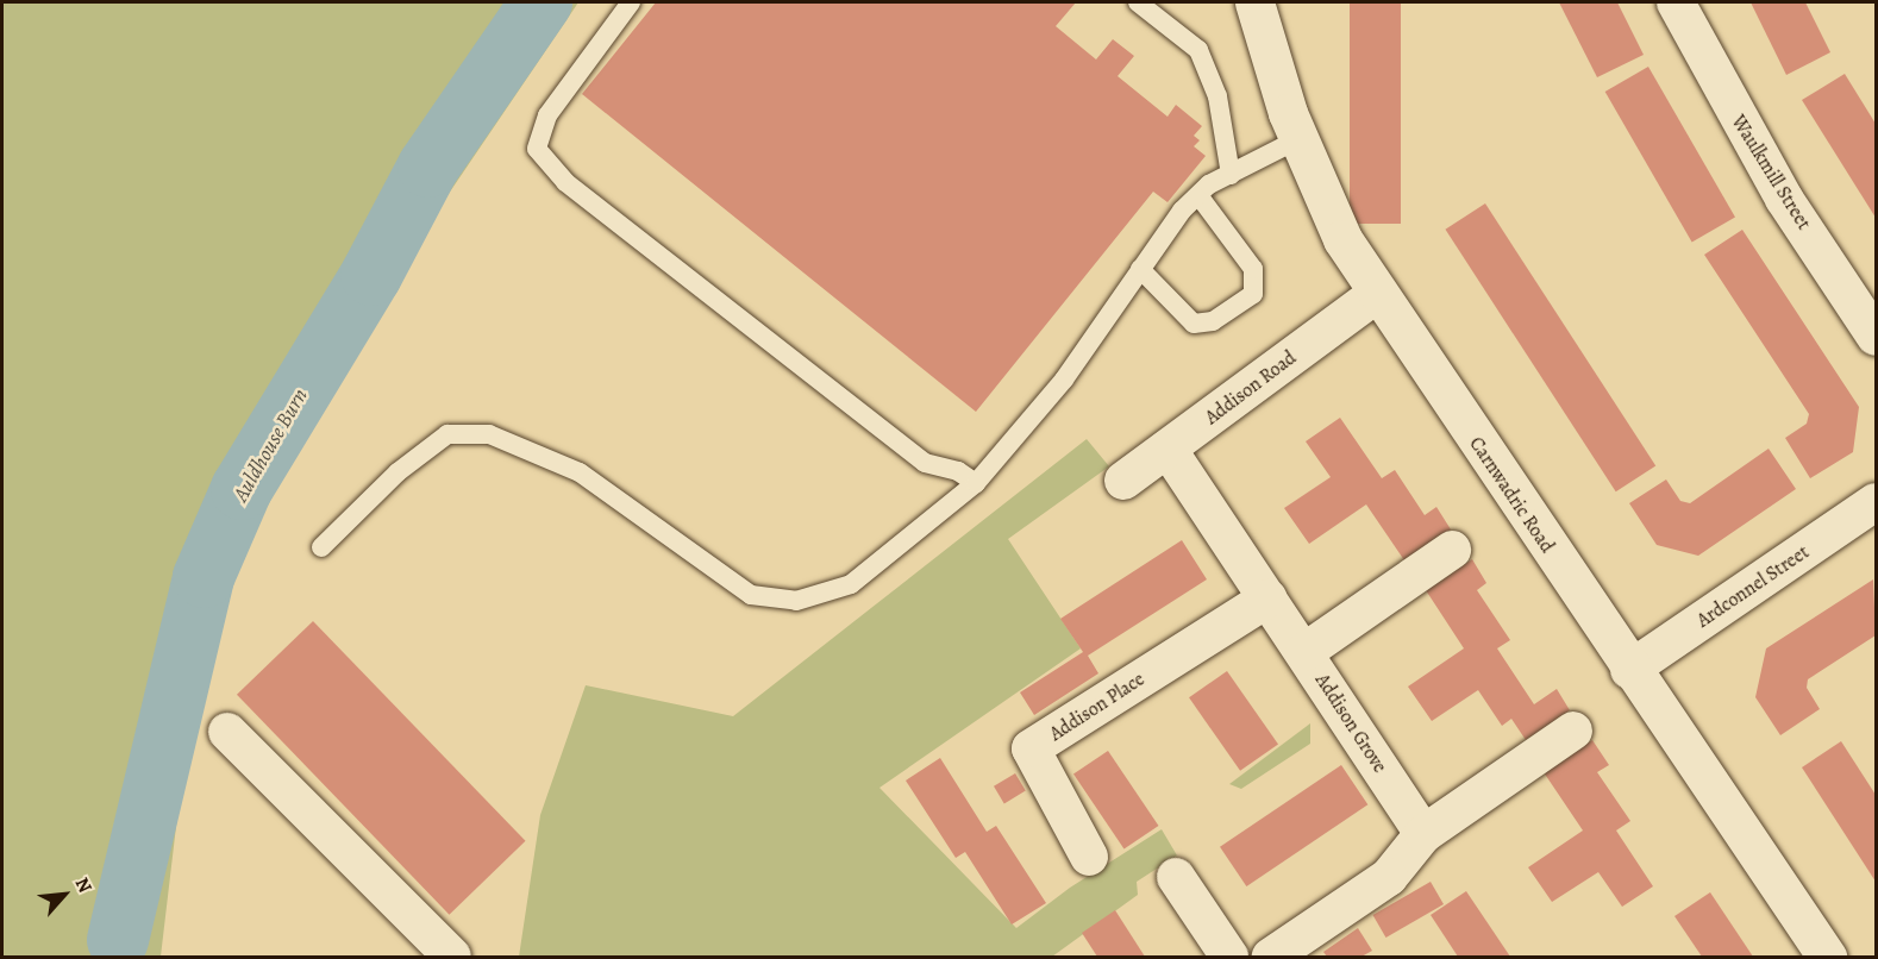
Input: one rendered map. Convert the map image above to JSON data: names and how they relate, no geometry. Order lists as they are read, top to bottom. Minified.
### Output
{"streets":{"street":["Waulkmill Street","Addison Road","Carnwadric Road","Ardconnel Street","Addison Place","Addison Grove"]},"crossings":[["Addison Road","Carnwadric Road"],["Addison Road","Addison Grove"],["Carnwadric Road","Ardconnel Street"],["Addison Place","Addison Grove"]],"water":["Auldhouse Burn"],"north":"top right"}
